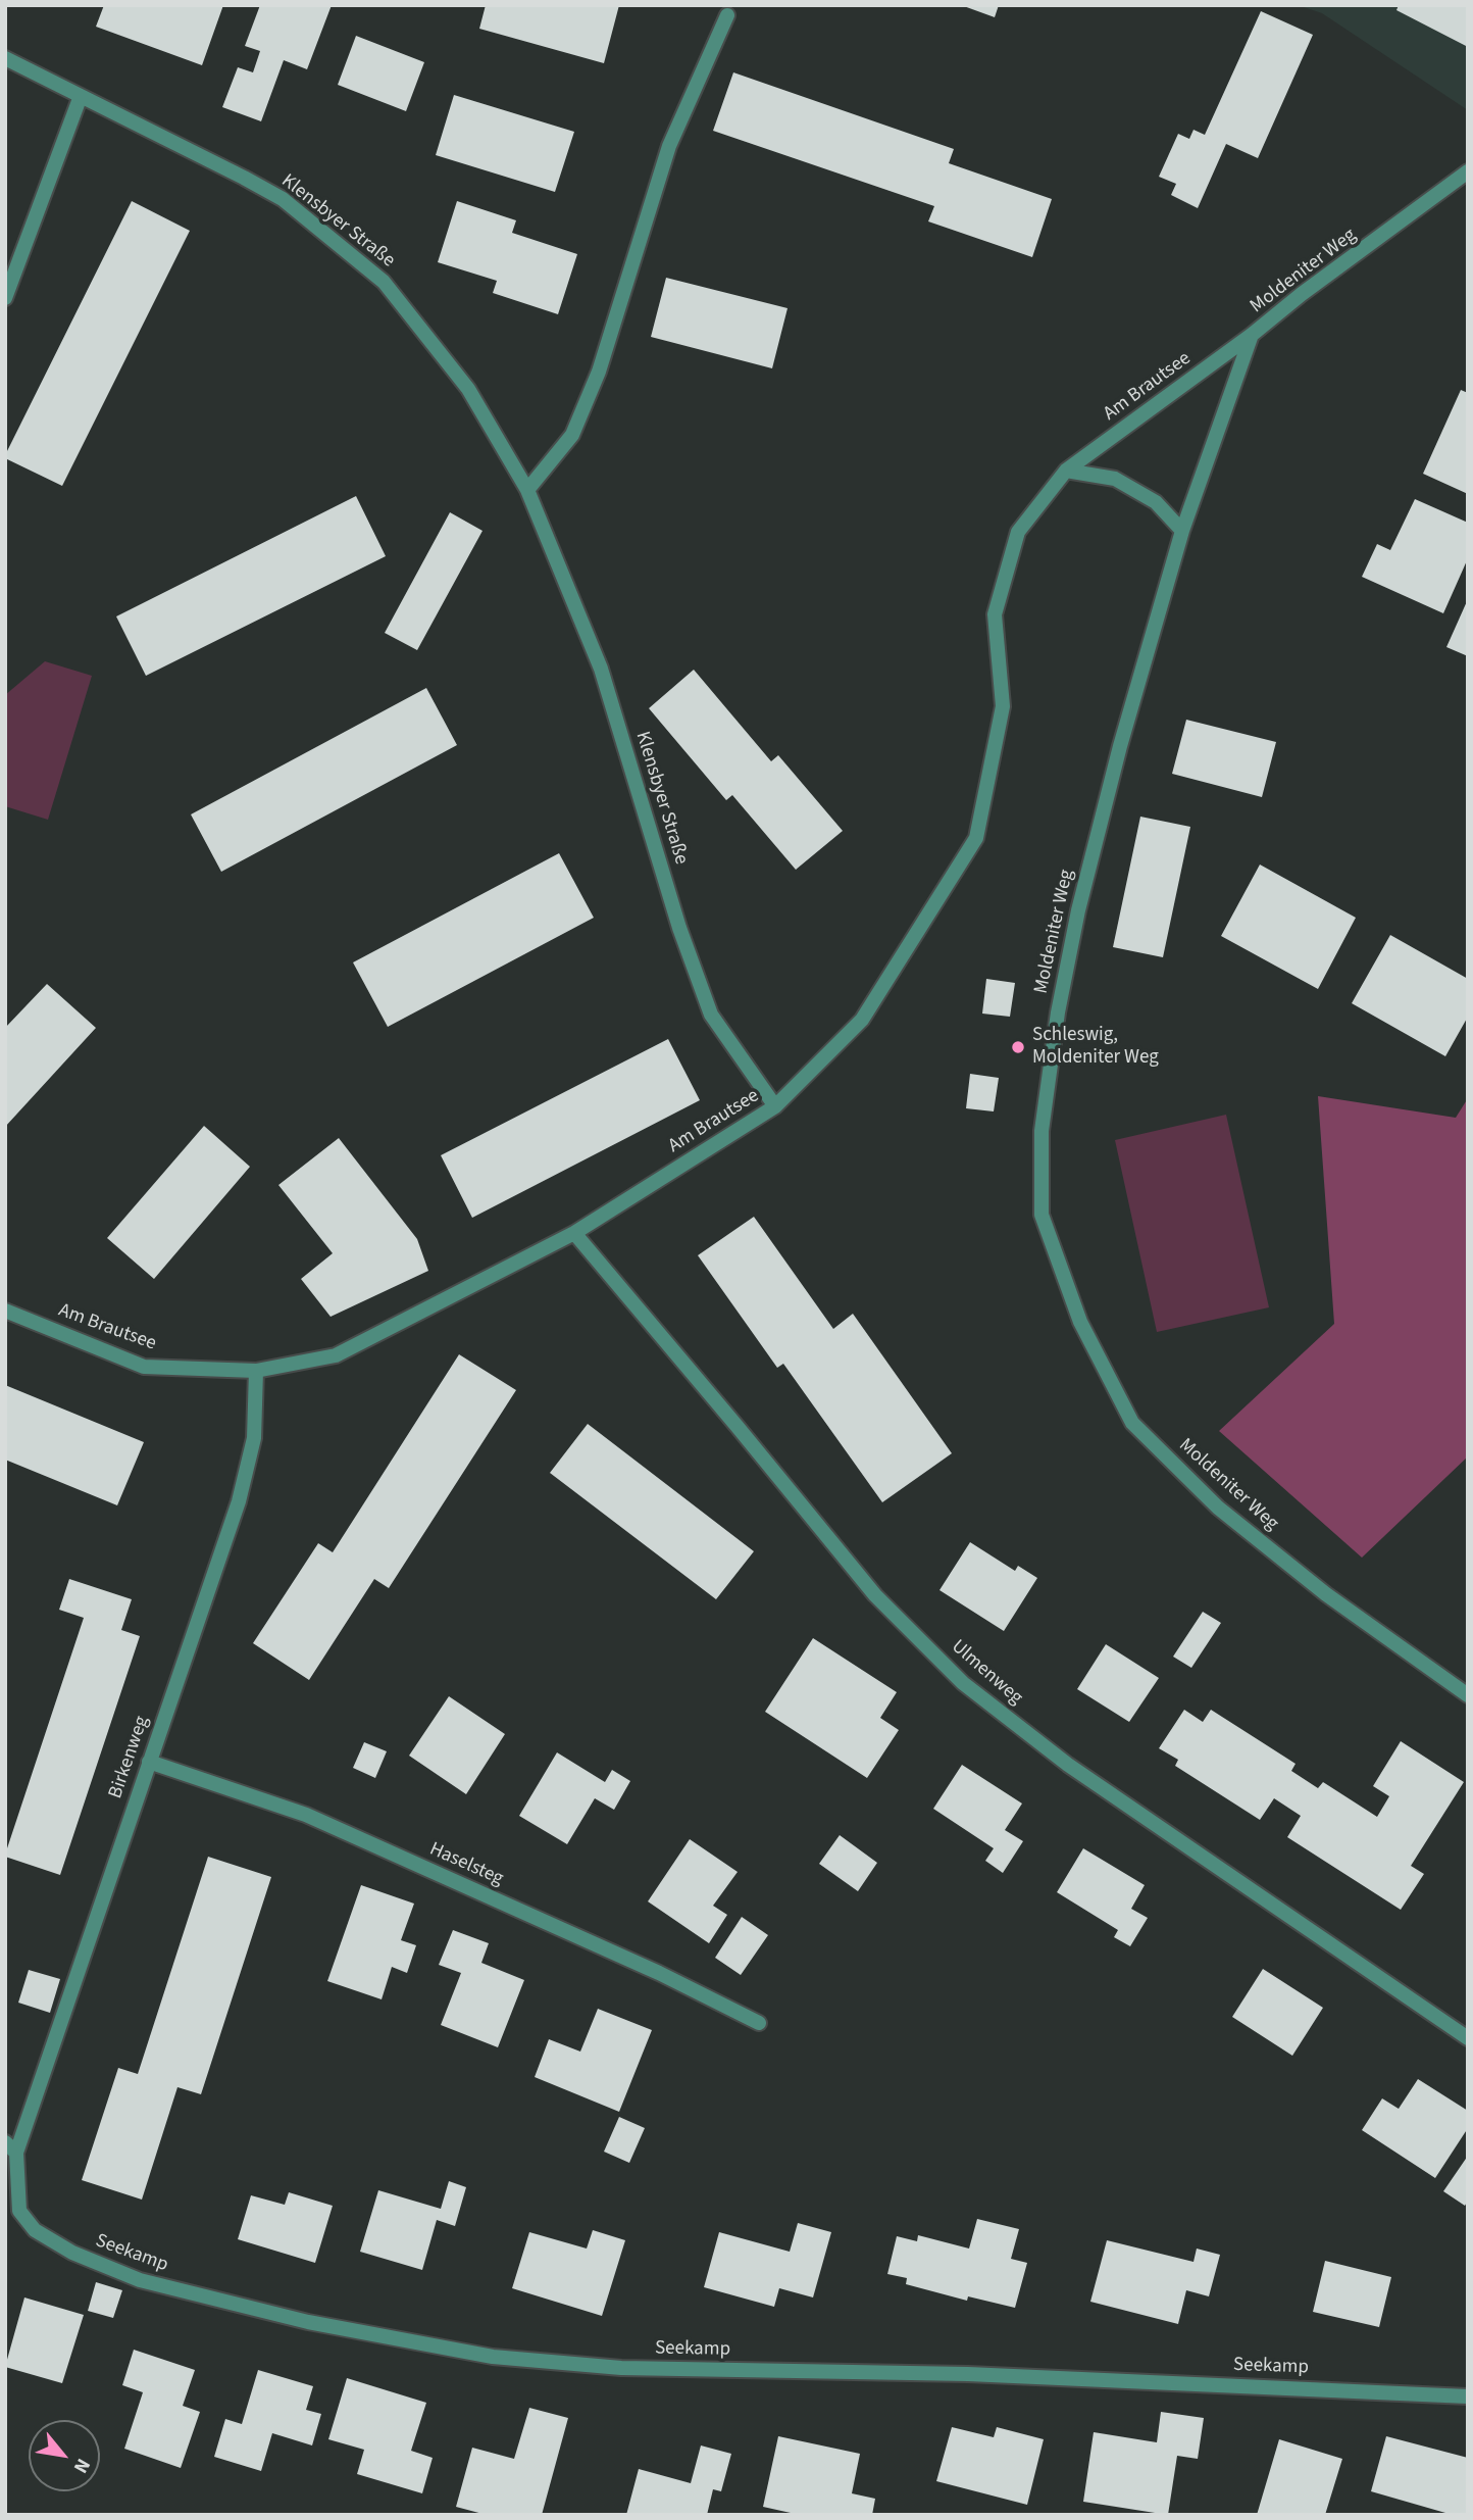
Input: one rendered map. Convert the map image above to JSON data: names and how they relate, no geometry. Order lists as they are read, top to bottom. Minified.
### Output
{"streets":{"street":["Klensbyer Straße","Moldeniter Weg","Am Brautsee","Ulmenweg","Birkenweg","Haselsteg","Seekamp"]},"crossings":[["Klensbyer Straße","Am Brautsee"],["Moldeniter Weg","Am Brautsee"],["Am Brautsee","Ulmenweg"],["Am Brautsee","Birkenweg"],["Birkenweg","Haselsteg"],["Birkenweg","Seekamp"]],"places":["Schleswig, Moldeniter Weg"],"north":"bottom right"}
